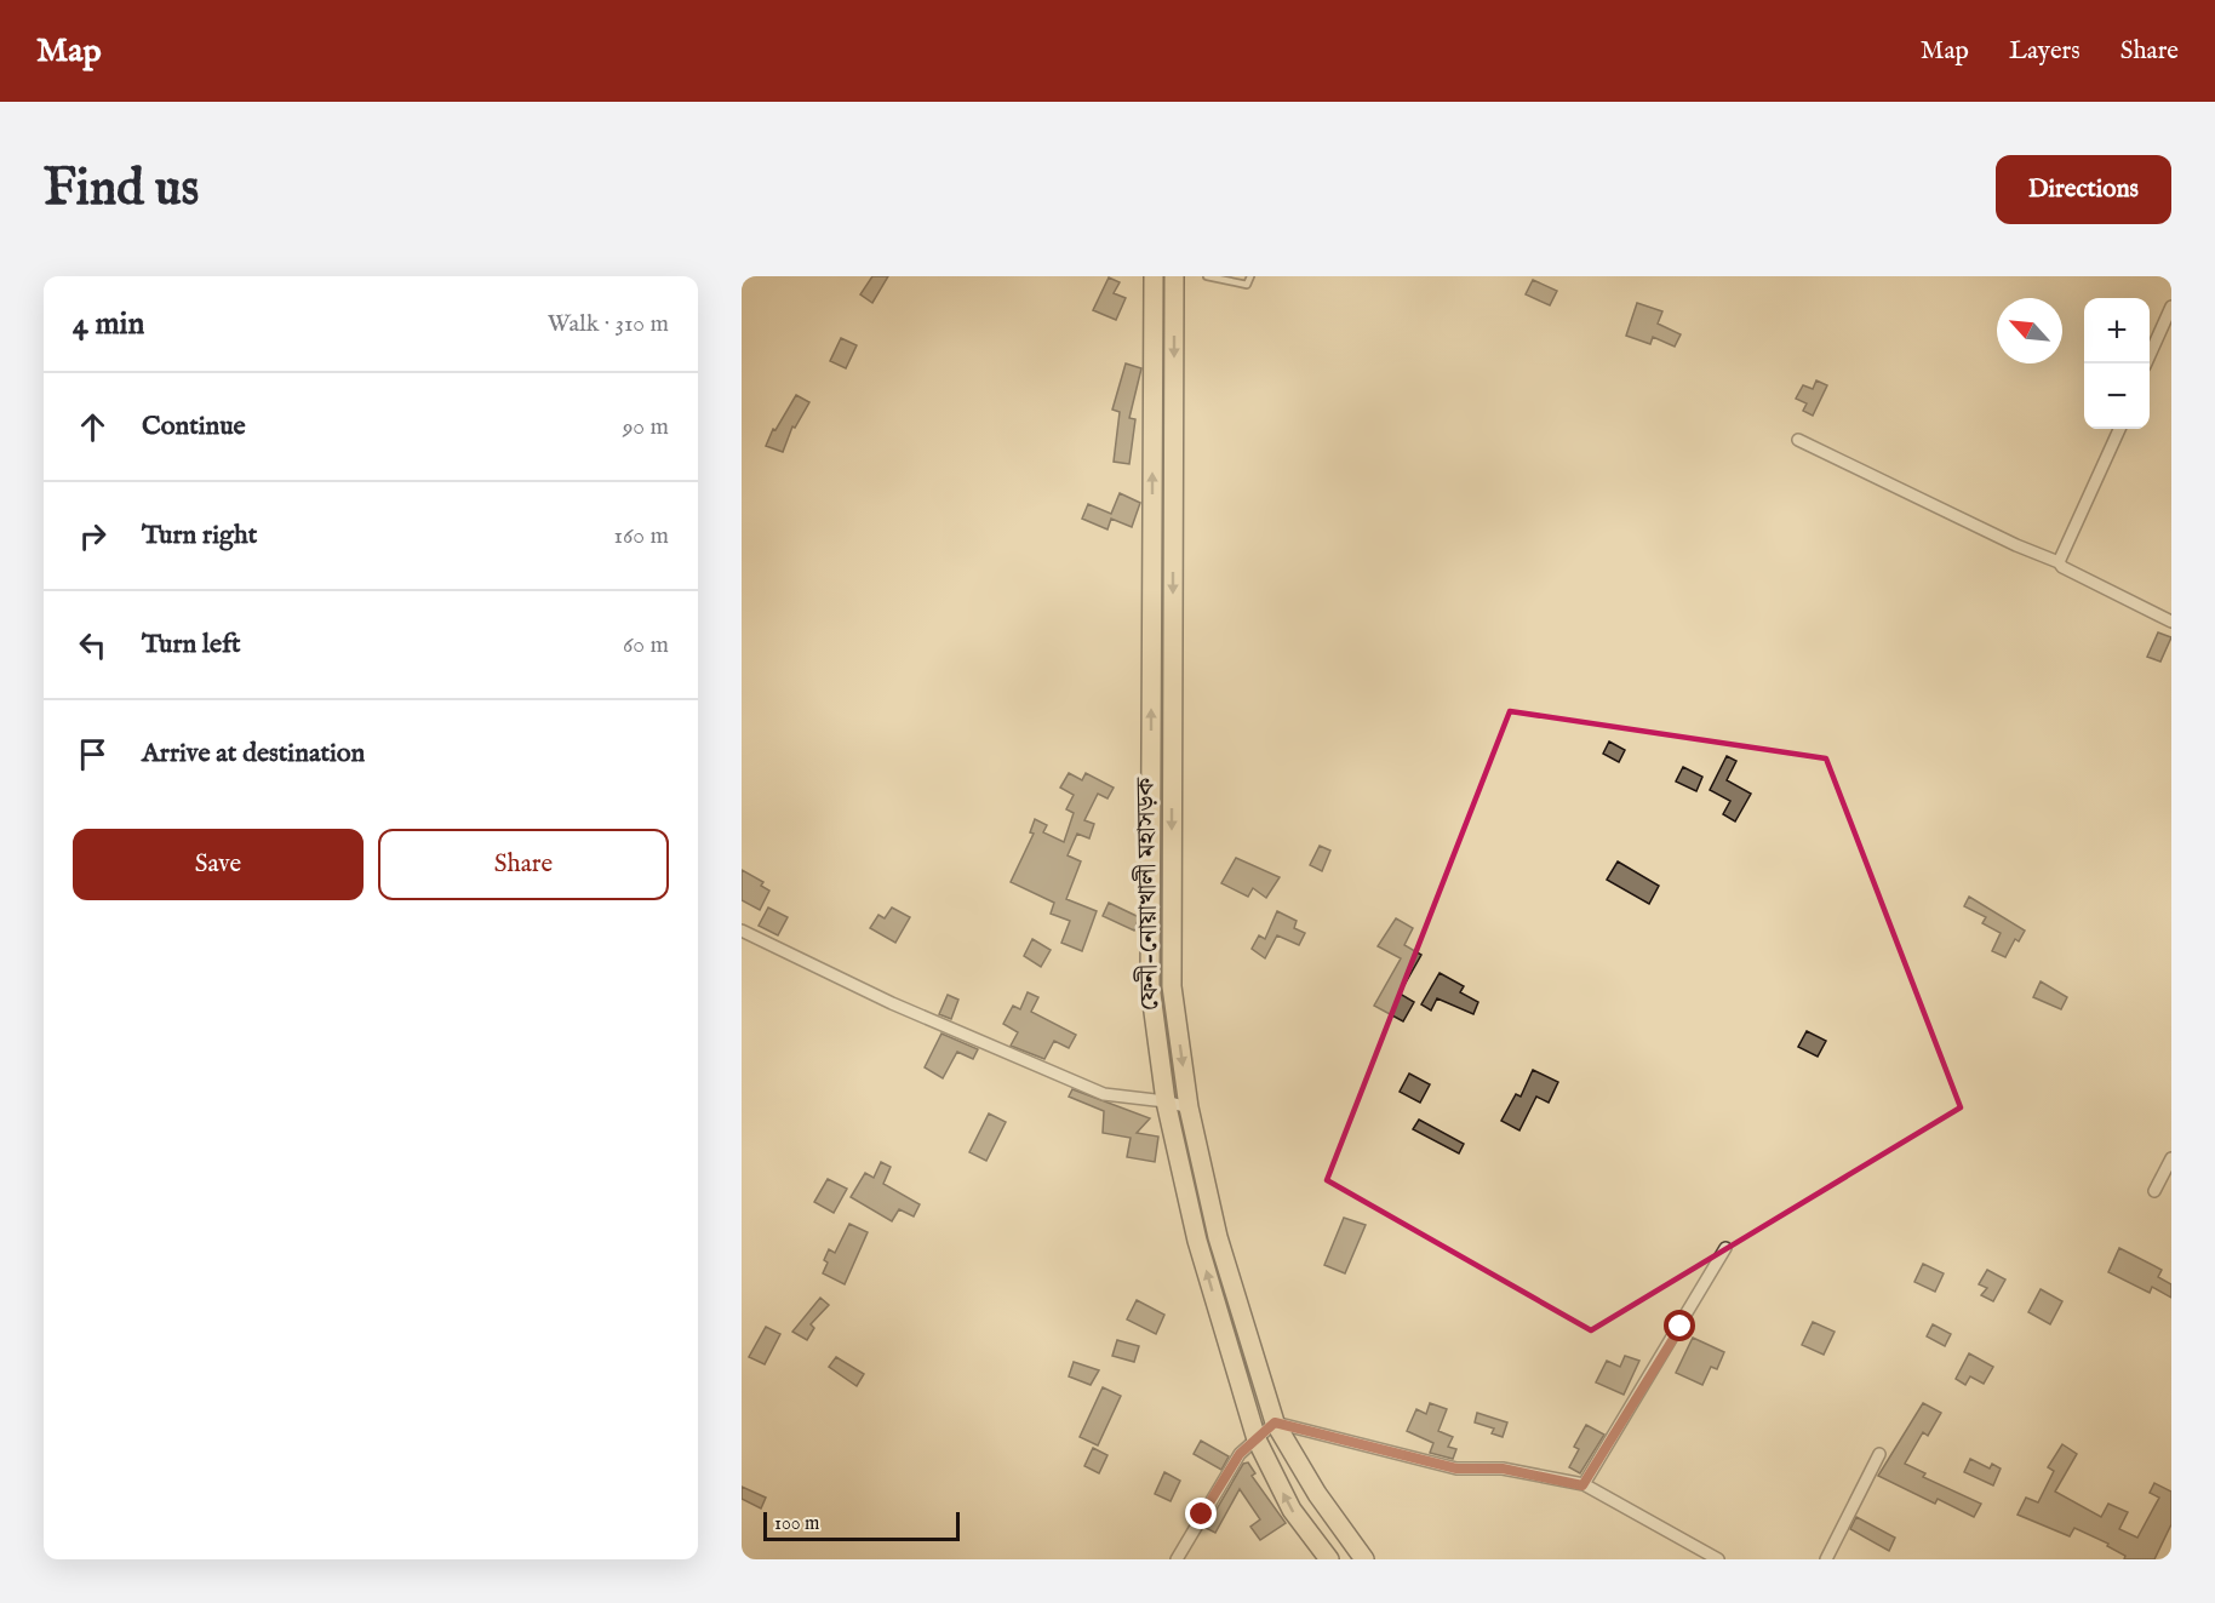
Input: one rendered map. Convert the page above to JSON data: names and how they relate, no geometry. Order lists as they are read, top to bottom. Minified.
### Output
{"streets":{"highway":["ফেনী-নোয়াখালী মহাসড়ক"]},"scale_bar":"100 m","north":"top left","page":{"header":"Map","nav":["Map","Layers","Share"],"buttons":["Directions",["Save","Share"]],"title":"Find us","heading":["4 min","Walk · 310 m"],"map_buttons":["+","−"],"list":[["Continue","90 m"],["Turn right","160 m"],["Turn left","60 m"],"Arrive at destination"],"scale":"100 m"}}
